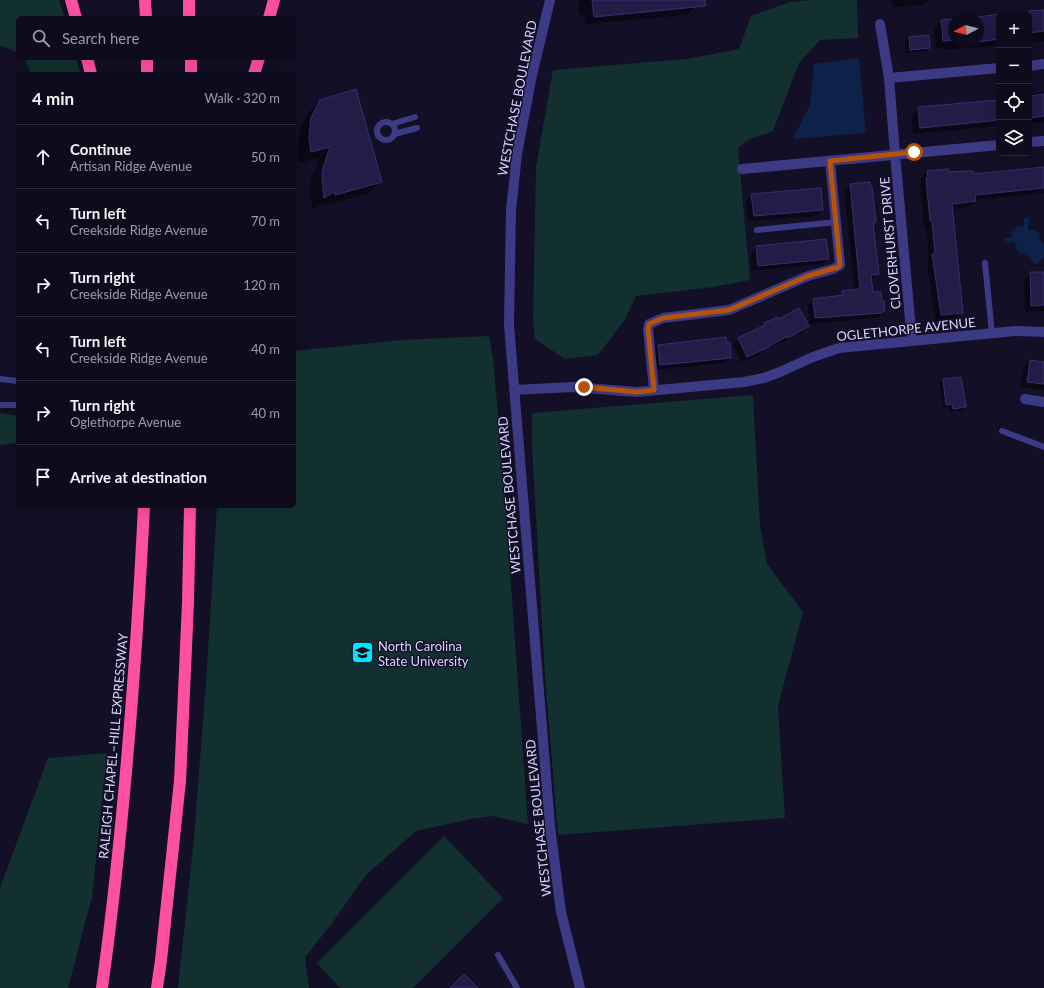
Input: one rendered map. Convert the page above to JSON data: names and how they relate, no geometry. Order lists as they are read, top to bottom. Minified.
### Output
{"streets":{"highway":["RALEIGH CHAPEL–HILL EXPRESSWAY"],"street":["WESTCHASE BOULEVARD","CLOVERHURST DRIVE","OGLETHORPE AVENUE"]},"crossings":[["WESTCHASE BOULEVARD","OGLETHORPE AVENUE"],["CLOVERHURST DRIVE","OGLETHORPE AVENUE"]],"places":{"school or university":["North Carolina State University"]},"north":"left","page":{"map_buttons":["+","−"],"search":"Search here","heading":["4 min","Walk · 320 m"],"list":[["Continue","Artisan Ridge Avenue","50 m"],["Turn left","Creekside Ridge Avenue","70 m"],["Turn right","Creekside Ridge Avenue","120 m"],["Turn left","Creekside Ridge Avenue","40 m"],["Turn right","Oglethorpe Avenue","40 m"],"Arrive at destination"]}}
